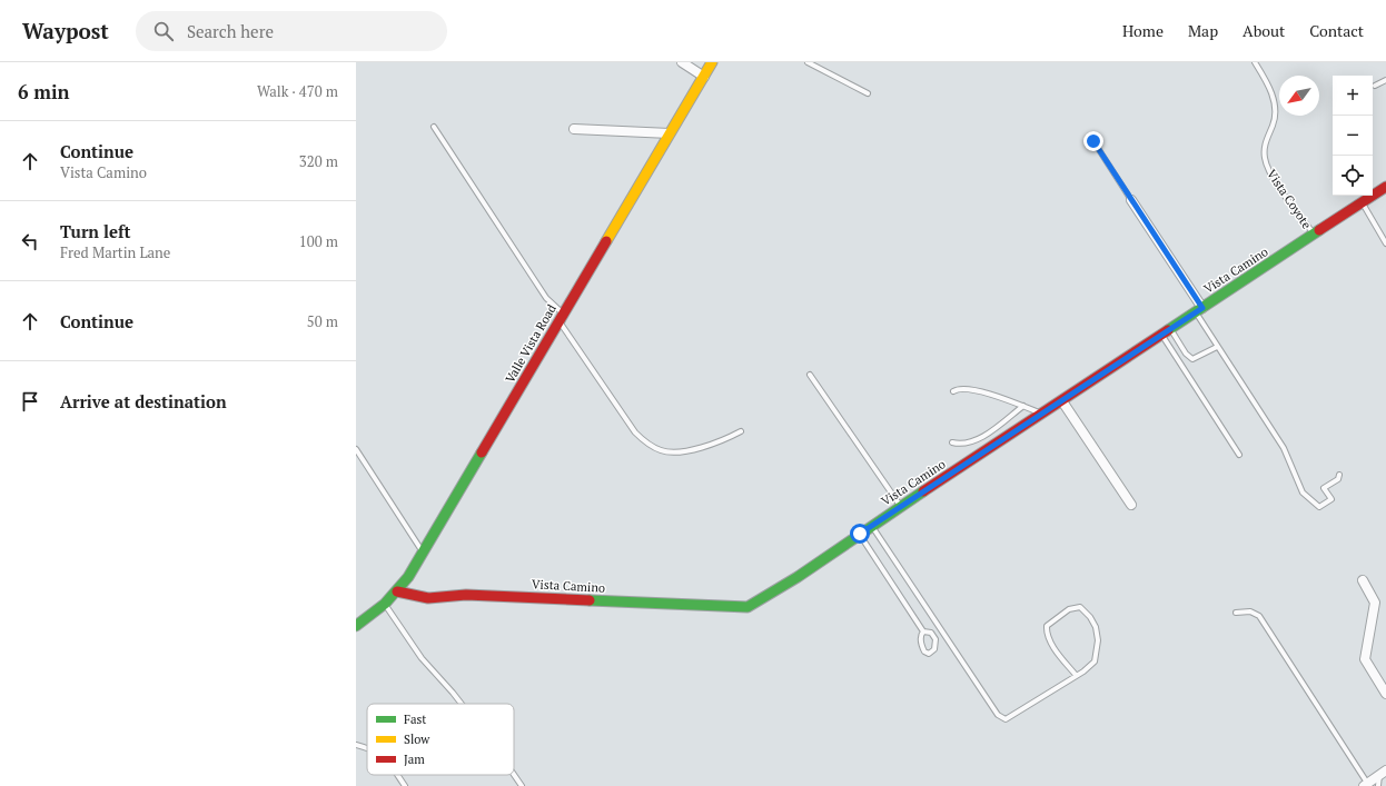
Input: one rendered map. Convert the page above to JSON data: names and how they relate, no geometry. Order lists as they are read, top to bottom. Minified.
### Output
{"streets":{"street":["Vista Camino","Valle Vista Road"],"lane":["Vista Coyote"]},"crossings":[["Vista Coyote","Vista Camino"],["Vista Camino","Valle Vista Road"]],"legend":["Fast","Slow","Jam"],"north":"bottom left","page":{"header":"Waypost","search":"Search here","nav":["Home","Map","About","Contact"],"heading":["6 min","Walk · 470 m"],"map_buttons":["+","−"],"list":[["Continue","Vista Camino","320 m"],["Turn left","Fred Martin Lane","100 m"],["Continue","50 m"],"Arrive at destination"]}}
